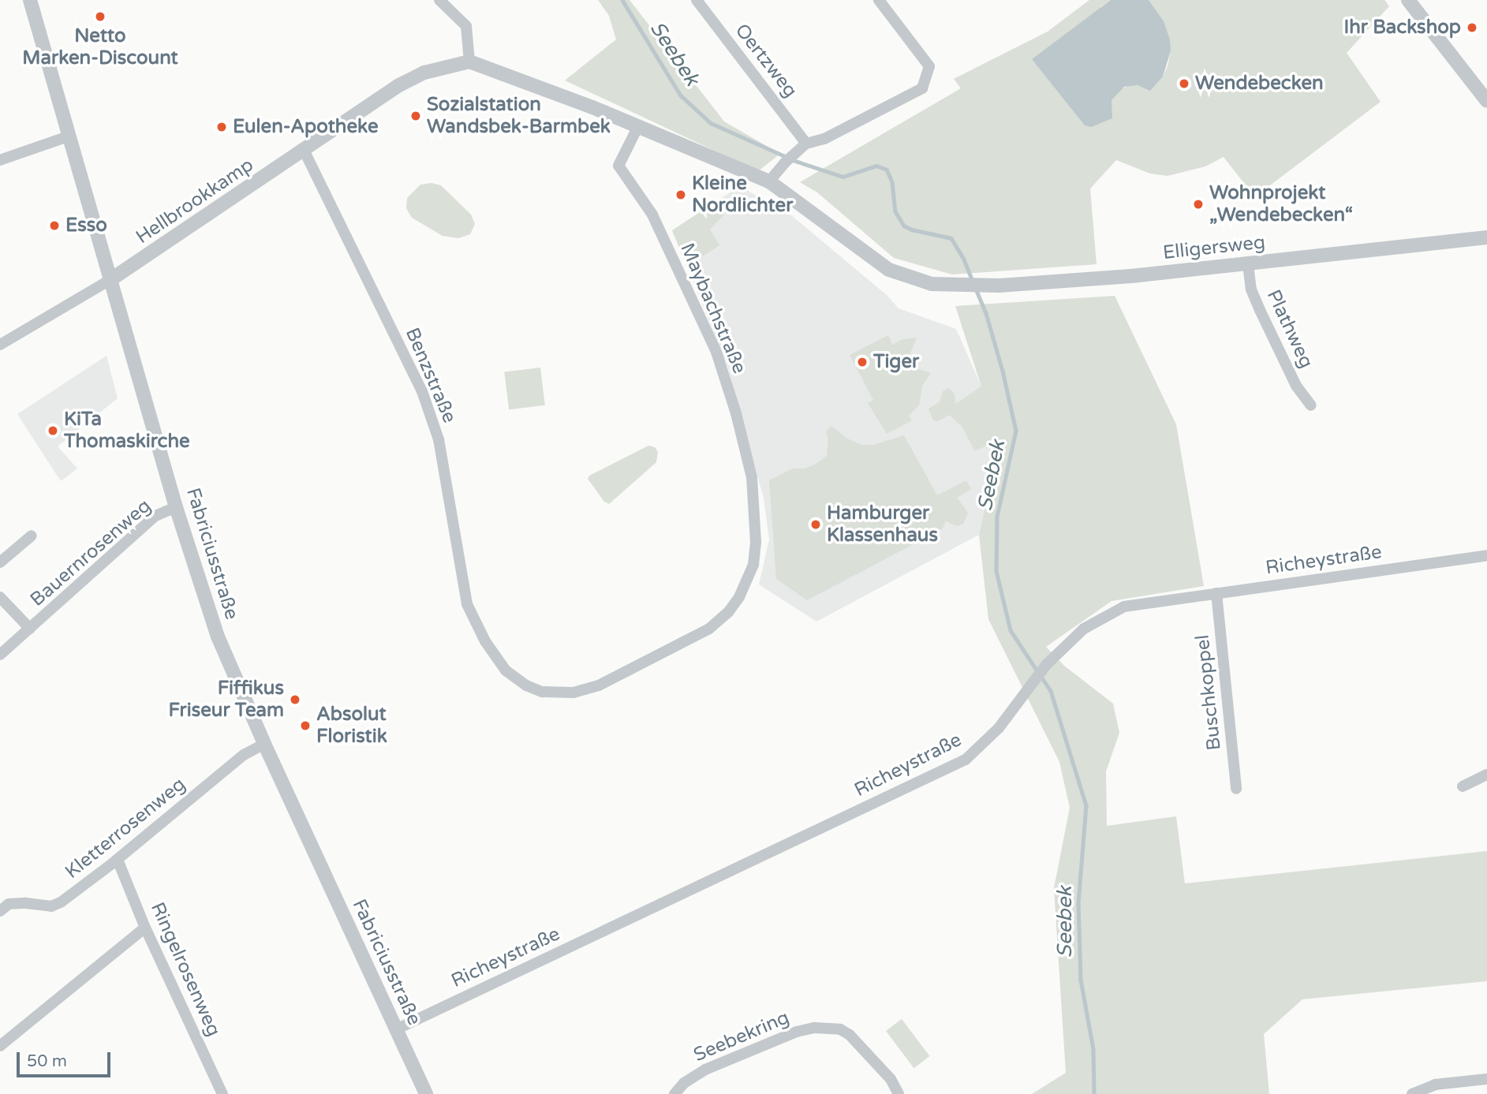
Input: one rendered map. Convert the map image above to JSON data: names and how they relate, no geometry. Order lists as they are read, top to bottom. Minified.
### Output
{"streets":{"street":["Oertzweg","Hellbrookkamp","Elligersweg","Maybachstraße","Plathweg","Benzstraße","Bauernrosenweg","Fabriciusstraße","Richeystraße","Buschkoppel","Kletterrosenweg","Ringelrosenweg","Seebekring"]},"crossings":[["Hellbrookkamp","Elligersweg"],["Hellbrookkamp","Benzstraße"],["Hellbrookkamp","Fabriciusstraße"],["Elligersweg","Maybachstraße"],["Elligersweg","Plathweg"],["Maybachstraße","Benzstraße"],["Bauernrosenweg","Fabriciusstraße"],["Fabriciusstraße","Richeystraße"],["Fabriciusstraße","Kletterrosenweg"],["Richeystraße","Buschkoppel"],["Kletterrosenweg","Ringelrosenweg"]],"water":["Seebek"],"places":["Netto Marken-Discount","Ihr Backshop","Wendebecken","Sozialstation Wandsbek-Barmbek","Eulen-Apotheke","Kleine Nordlichter","Wohnprojekt „Wendebecken“","Esso","Tiger","KiTa Thomaskirche","Hamburger Klassenhaus","Fiffikus Friseur Team","Absolut Floristik"],"scale_bar":"50 m"}
